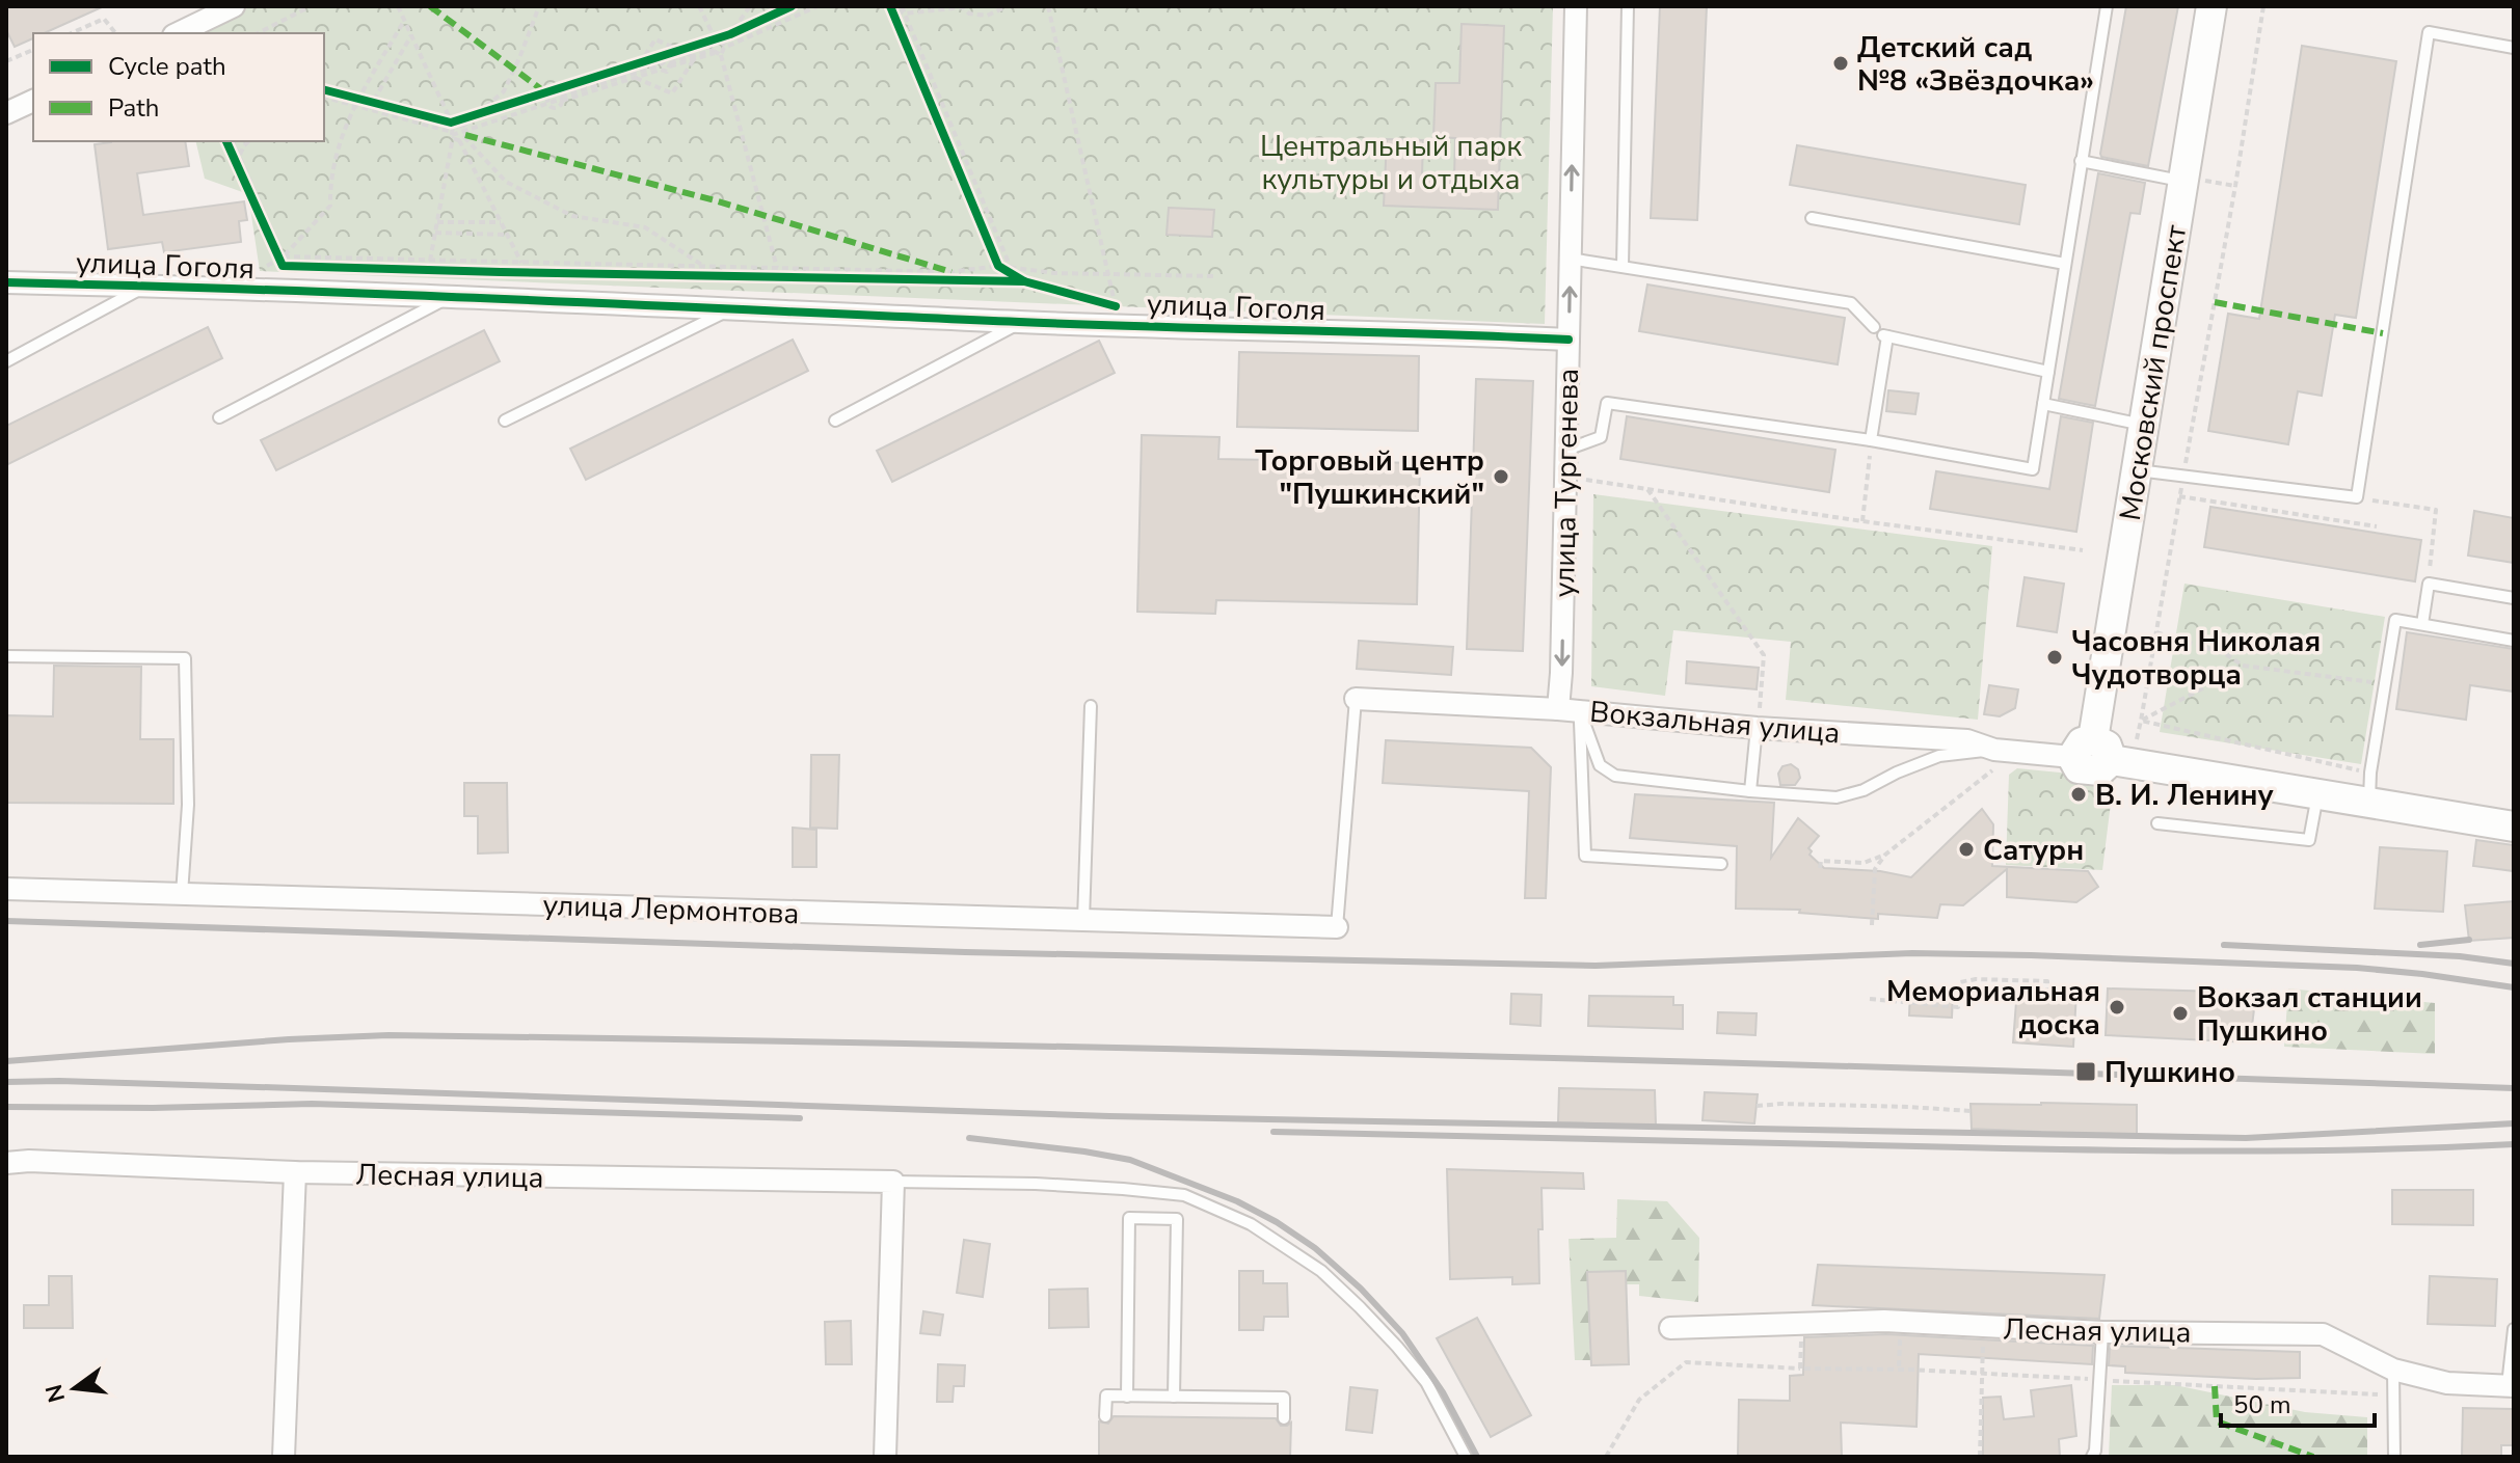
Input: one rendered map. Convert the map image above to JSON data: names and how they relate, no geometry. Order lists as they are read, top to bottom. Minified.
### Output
{"streets":{"main road":["Московский проспект","Вокзальная улица"],"street":["улица Гоголя","улица Тургенева","улица Лермонтова","Лесная улица"]},"crossings":[["улица Гоголя","улица Тургенева"],["Московский проспект","Вокзальная улица"],["улица Тургенева","Вокзальная улица"]],"parks":["Центральный парк культуры и отдыха"],"places":{"other":["Детский сад №8 «Звёздочка»","Торговый центр \"Пушкинский\"","Часовня Николая Чудотворца","В. И. Ленину","Сатурн","Мемориальная доска","Вокзал станции Пушкино"],"transit":["Пушкино"]},"legend":["Cycle path","Path"],"scale_bar":"50 m","north":"left"}
